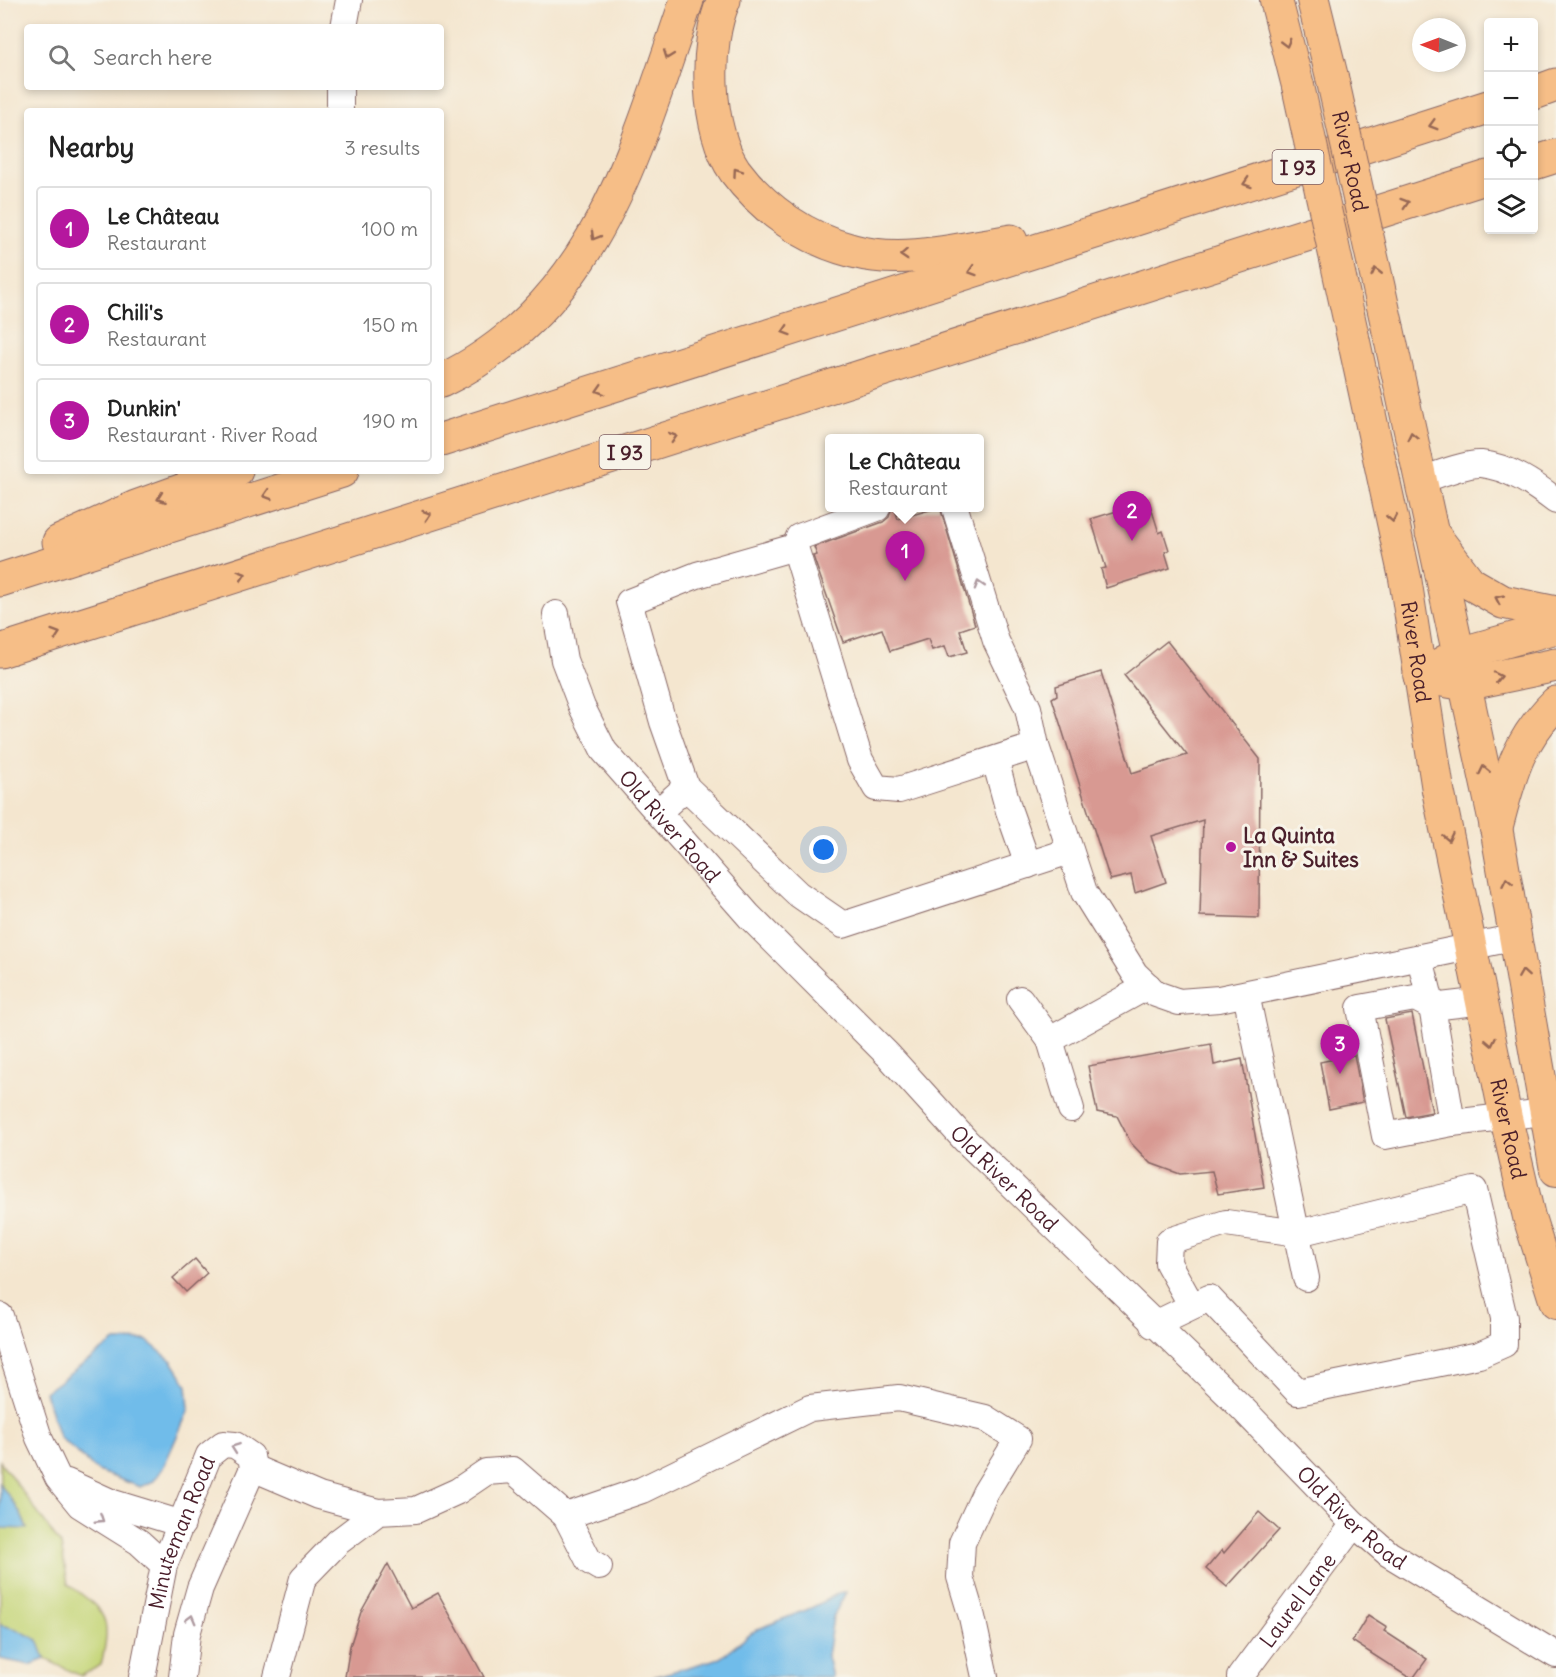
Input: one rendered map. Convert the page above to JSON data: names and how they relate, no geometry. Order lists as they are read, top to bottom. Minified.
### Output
{"streets":{"highway":["I 93"],"main road":["River Road"],"street":["Old River Road","Minuteman Road","Laurel Lane"]},"crossings":[["Old River Road","Laurel Lane"]],"places":["La Quinta Inn & Suites"],"north":"left","page":{"map_buttons":["+","−"],"search":"Search here","heading":["Nearby","3 results"],"list":[{"mark":"1","name":"Le Château","note":"Restaurant","value":"100 m"},{"mark":"2","name":"Chili's","note":"Restaurant","value":"150 m"},{"mark":"3","name":"Dunkin'","note":"Restaurant · River Road","value":"190 m"}],"popup":["Le Château","Restaurant"],"pins":["2","1","3"]}}
